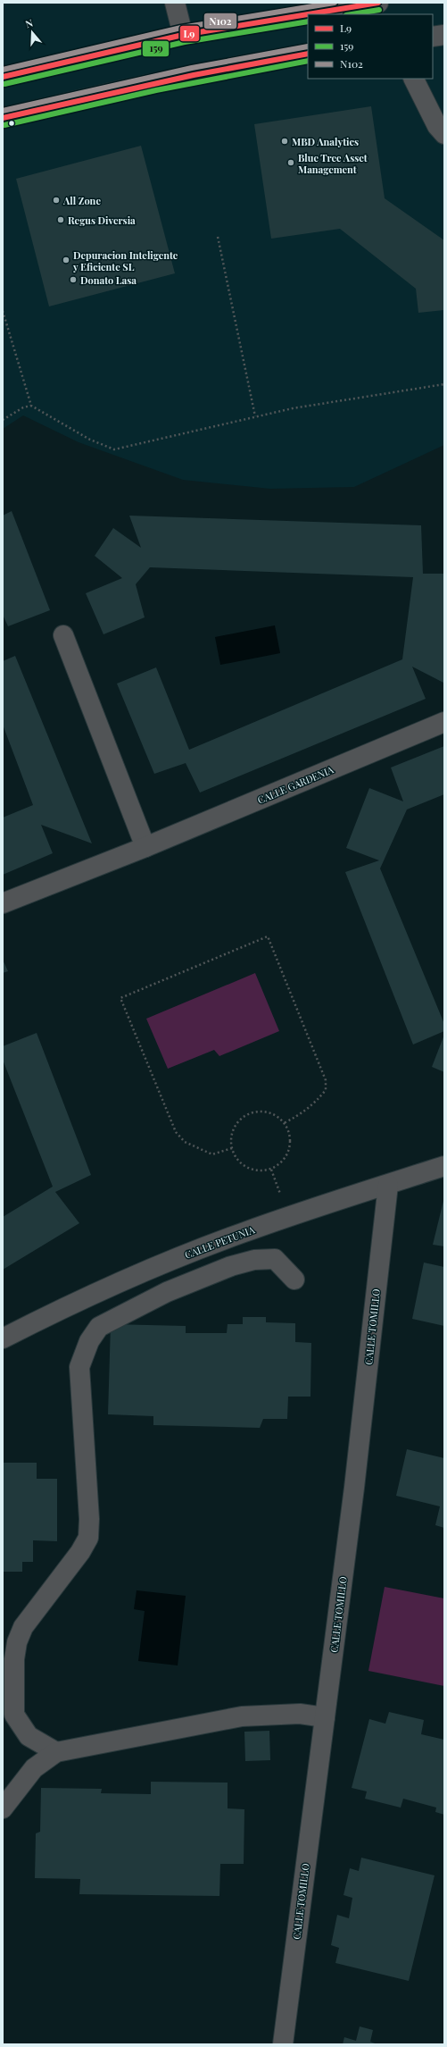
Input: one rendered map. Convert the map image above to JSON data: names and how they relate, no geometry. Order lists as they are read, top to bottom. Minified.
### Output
{"streets":{"street":["CALLE GARDENIA","CALLE PETUNIA","CALLE TOMILLO"]},"crossings":[["CALLE PETUNIA","CALLE TOMILLO"]],"places":["MBD Analytics","Blue Tree Asset Management","All Zone","Regus Diversia","Depuracion Inteligente y Eficiente SL","Donato Lasa"],"lines":["transit line L9","transit line N102","transit line 159"],"legend":["L9","159","N102"],"north":"top"}
